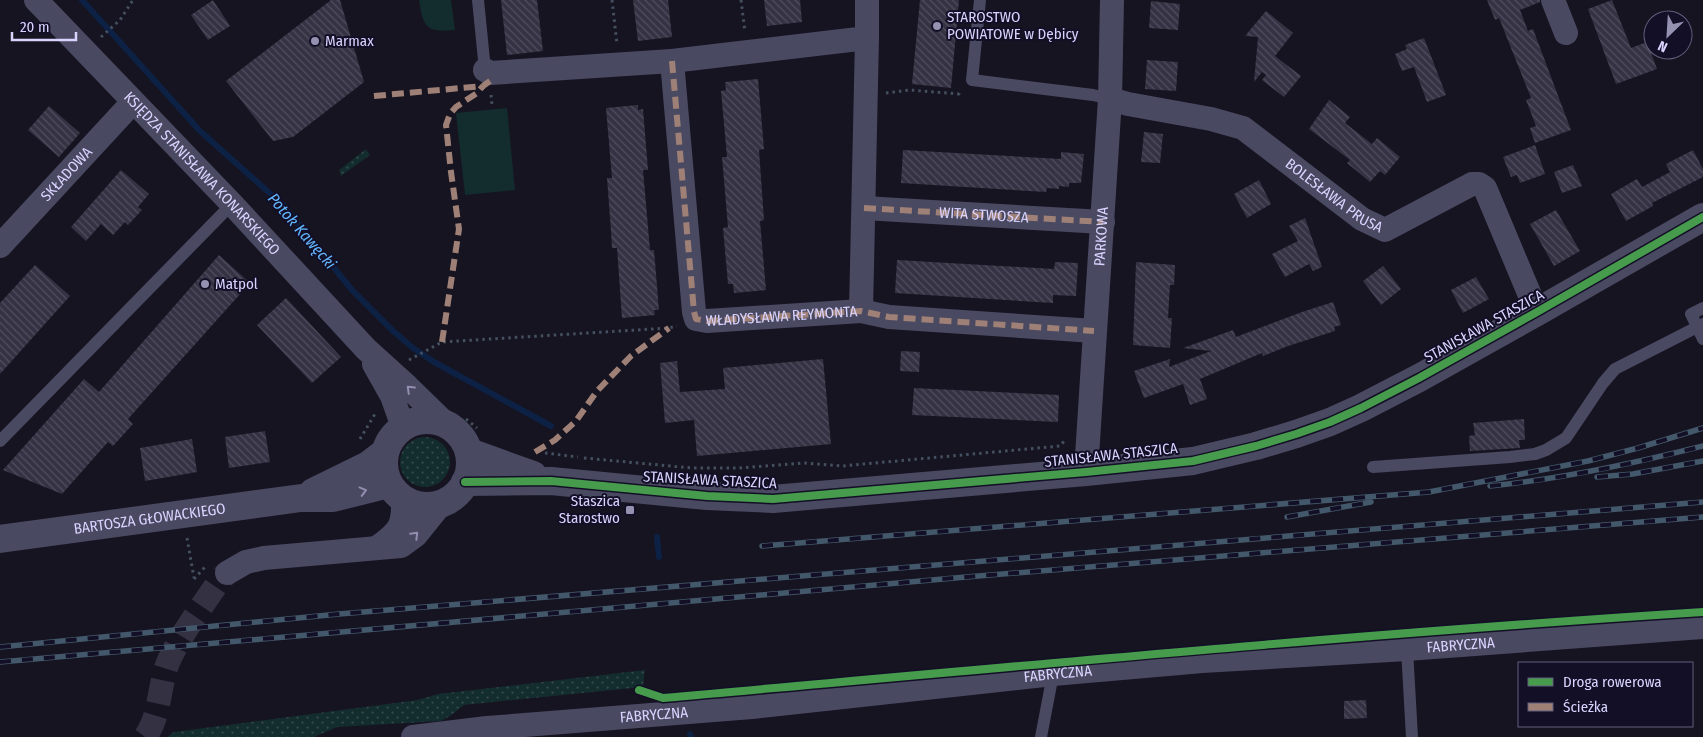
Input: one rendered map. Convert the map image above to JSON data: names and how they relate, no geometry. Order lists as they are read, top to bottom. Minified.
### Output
{"streets":{"street":["SKŁADOWA","KSIĘDZA STANISŁAWA KONARSKIEGO","BOLESŁAWA PRUSA","WITA STWOSZA","PARKOWA","WŁADYSŁAWA REYMONTA","STANISŁAWA STASZICA","BARTOSZA GŁOWACKIEGO","FABRYCZNA"]},"crossings":[["SKŁADOWA","KSIĘDZA STANISŁAWA KONARSKIEGO"],["KSIĘDZA STANISŁAWA KONARSKIEGO","STANISŁAWA STASZICA"],["KSIĘDZA STANISŁAWA KONARSKIEGO","BARTOSZA GŁOWACKIEGO"],["BOLESŁAWA PRUSA","PARKOWA"],["BOLESŁAWA PRUSA","STANISŁAWA STASZICA"],["WITA STWOSZA","PARKOWA"],["PARKOWA","WŁADYSŁAWA REYMONTA"],["PARKOWA","STANISŁAWA STASZICA"],["STANISŁAWA STASZICA","BARTOSZA GŁOWACKIEGO"]],"water":["Potok Kawęcki"],"places":{"other":["STAROSTWO POWIATOWE w Dębicy","Marmax","Matpol"],"transit":["Staszica Starostwo"]},"legend":["Droga rowerowa","Ścieżka"],"scale_bar":"20 m","north":"bottom left"}
